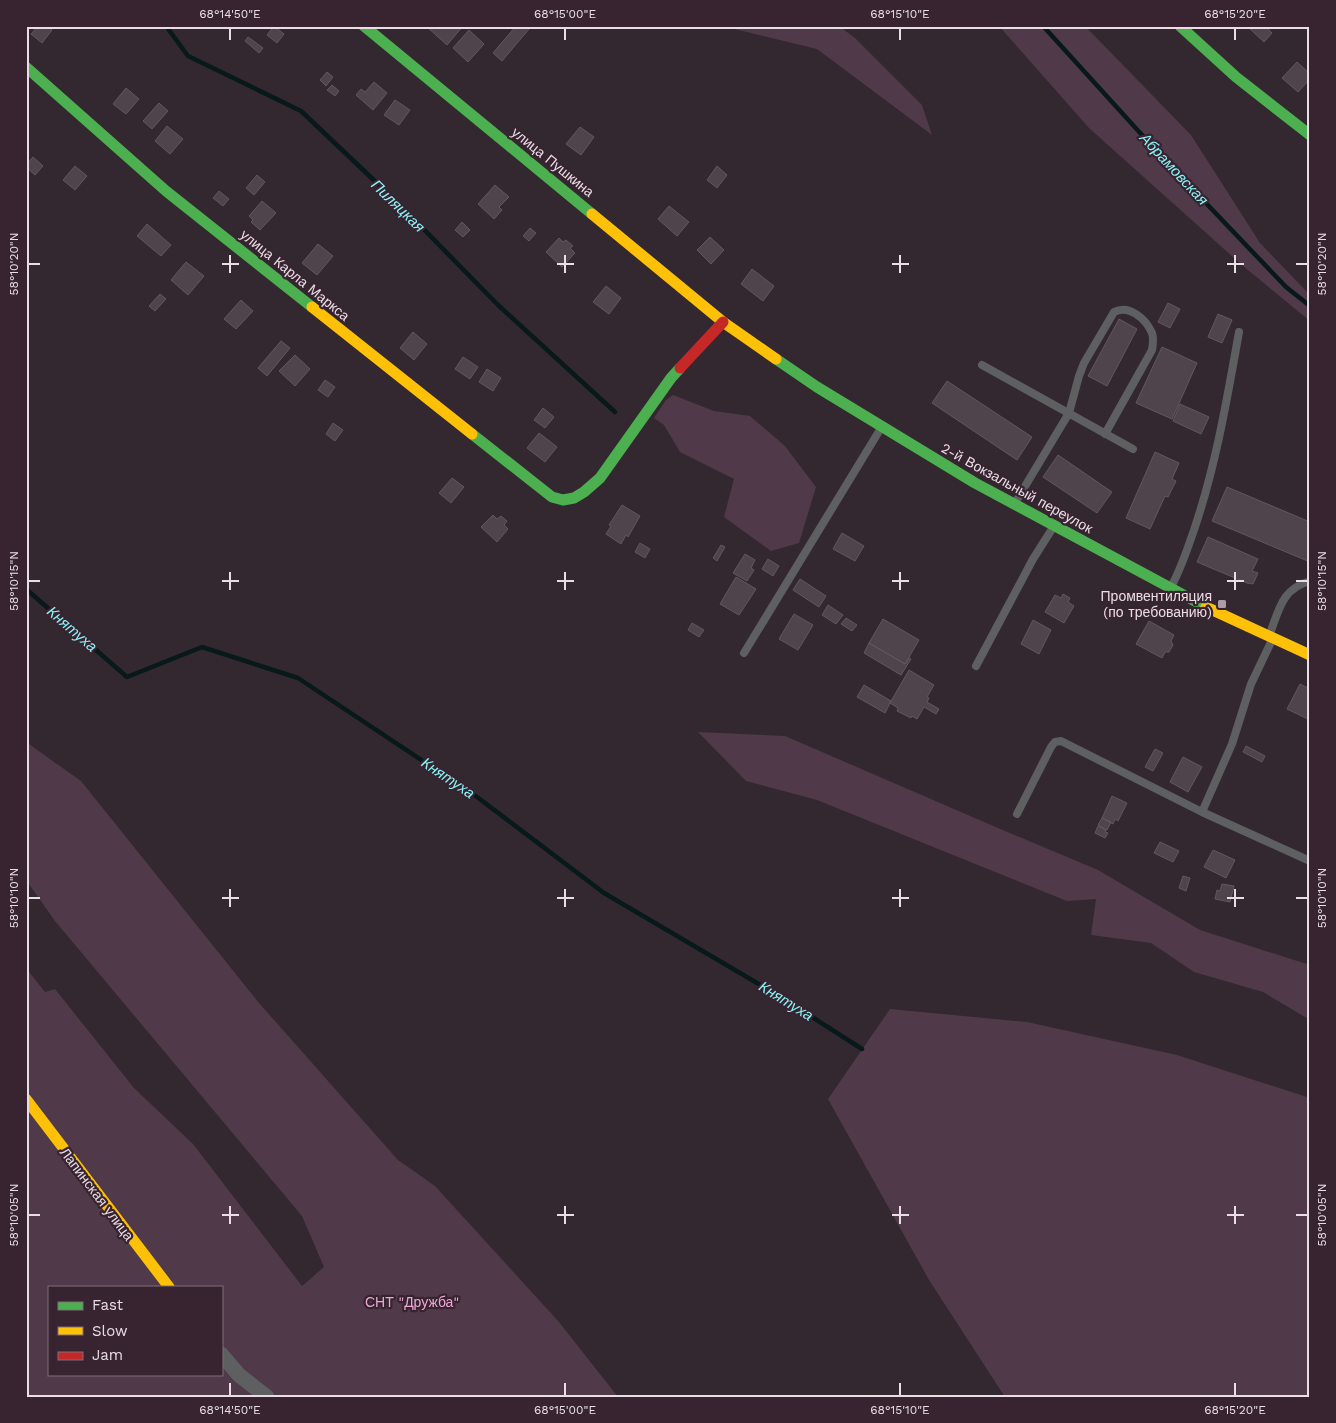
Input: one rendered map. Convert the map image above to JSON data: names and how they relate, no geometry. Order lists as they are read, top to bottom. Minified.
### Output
{"streets":{"street":["улица Пушкина","улица Карла Маркса","2-й Вокзальный переулок","Лапинская улица"]},"crossings":[["улица Пушкина","улица Карла Маркса"],["улица Пушкина","2-й Вокзальный переулок"],["улица Карла Маркса","2-й Вокзальный переулок"]],"water":["Абрамовская","Пиляцкая","Княтуха"],"parks":["СНТ \"Дружба\""],"places":{"transit":["Промвентиляция (по требованию)"]},"legend":["Fast","Slow","Jam"],"coordinates":["68°14'50\"E","68°15'00\"E","68°15'10\"E","68°15'20\"E","58°10'20\"N","58°10'15\"N","58°10'10\"N","58°10'05\"N"]}
